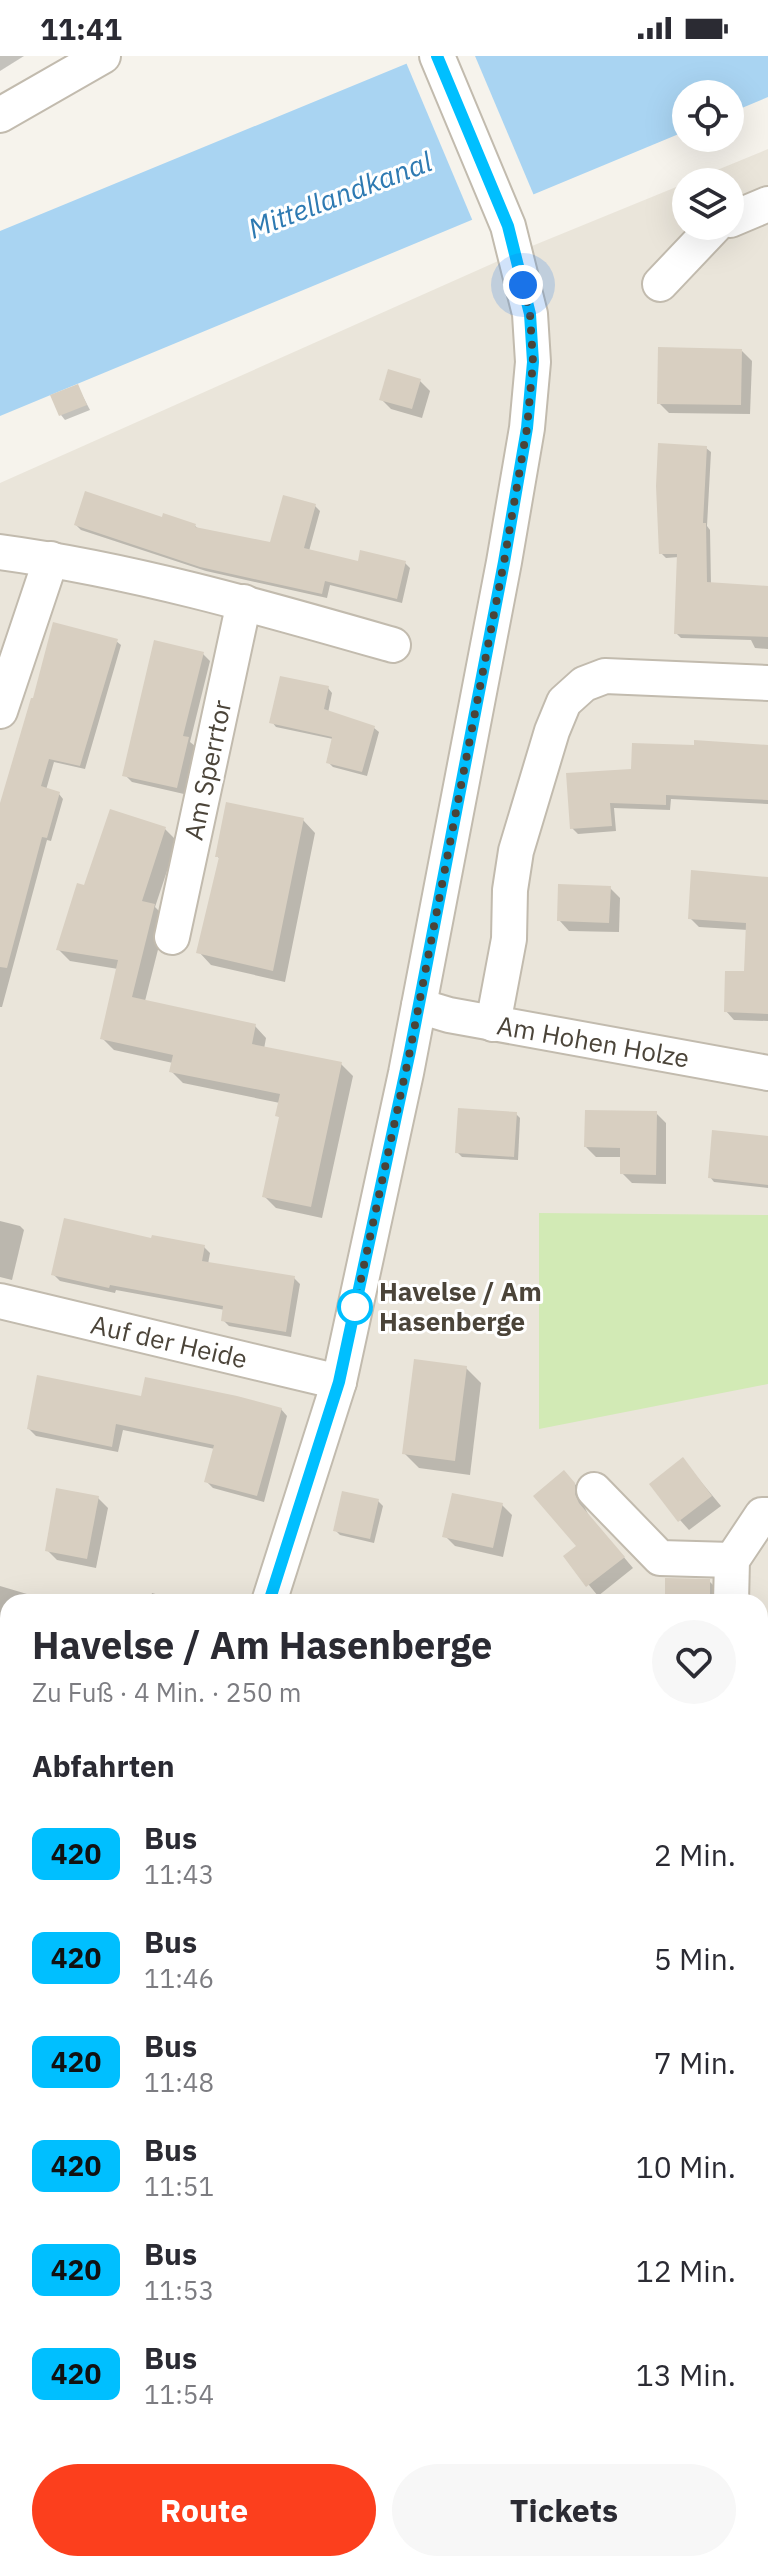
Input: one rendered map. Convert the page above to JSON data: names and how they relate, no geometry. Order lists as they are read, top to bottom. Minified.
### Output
{"streets":{"street":["Am Sperrtor","Am Hohen Holze","Auf der Heide"]},"water":["Mittellandkanal"],"places":["Havelse / Am Hasenberge"],"lines":["bus line 420"],"page":{"status":"11:41","heading":[["Havelse / Am Hasenberge","Zu Fuß · 4 Min. · 250 m"],"Abfahrten"],"list":[{"mark":"420","name":"Bus","note":"11:43","value":"2 Min."},{"mark":"420","name":"Bus","note":"11:46","value":"5 Min."},{"mark":"420","name":"Bus","note":"11:48","value":"7 Min."},{"mark":"420","name":"Bus","note":"11:51","value":"10 Min."},{"mark":"420","name":"Bus","note":"11:53","value":"12 Min."},{"mark":"420","name":"Bus","note":"11:54","value":"13 Min."}],"buttons":["Route","Tickets"]}}
